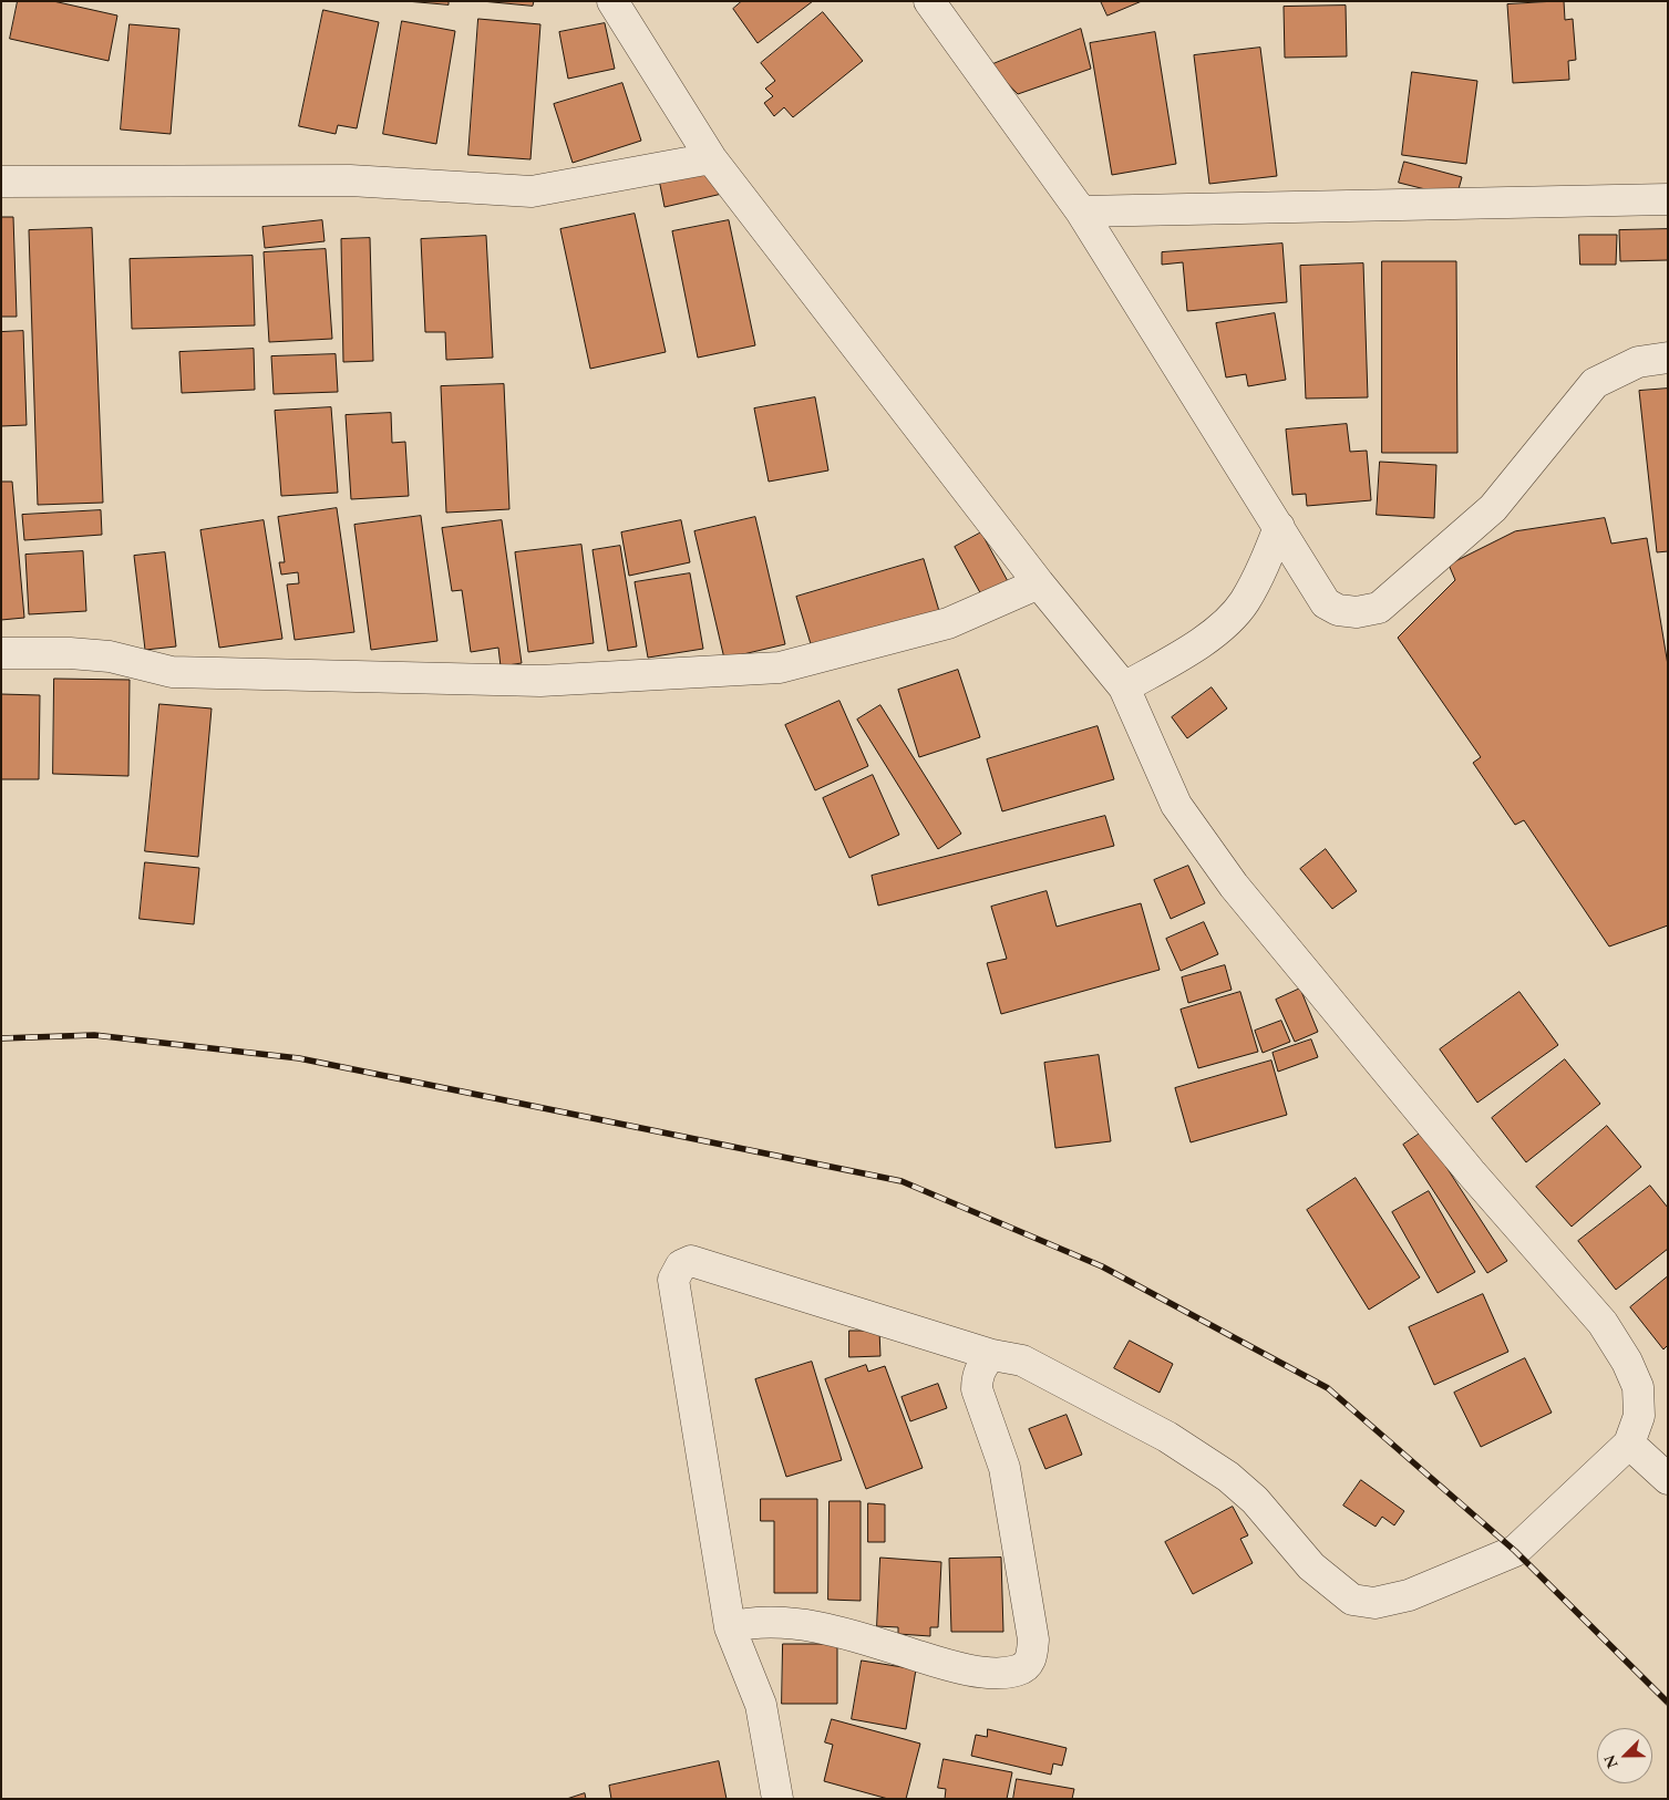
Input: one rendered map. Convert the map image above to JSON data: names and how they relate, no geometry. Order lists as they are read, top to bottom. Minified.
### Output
{"north":"bottom left"}
